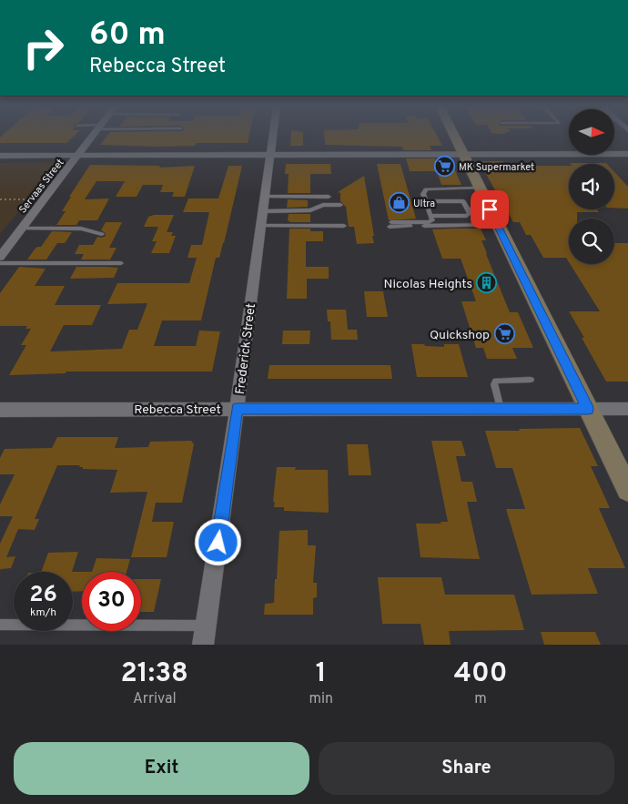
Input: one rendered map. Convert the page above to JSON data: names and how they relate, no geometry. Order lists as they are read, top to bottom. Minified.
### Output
{"streets":{"street":["Servaas Street","Frederick Street","Rebecca Street"]},"crossings":[["Frederick Street","Rebecca Street"]],"places":{"supermarket":["MK Supermarket","Quickshop"],"shop":["Ultra"],"building":["Nicolas Heights"]},"north":"right","page":{"turn":["60 m","Rebecca Street"],"speed":"26 km/h","limit":"30","eta":["21:38","Arrival","1","min","400","m"],"buttons":["Exit","Share"]}}
